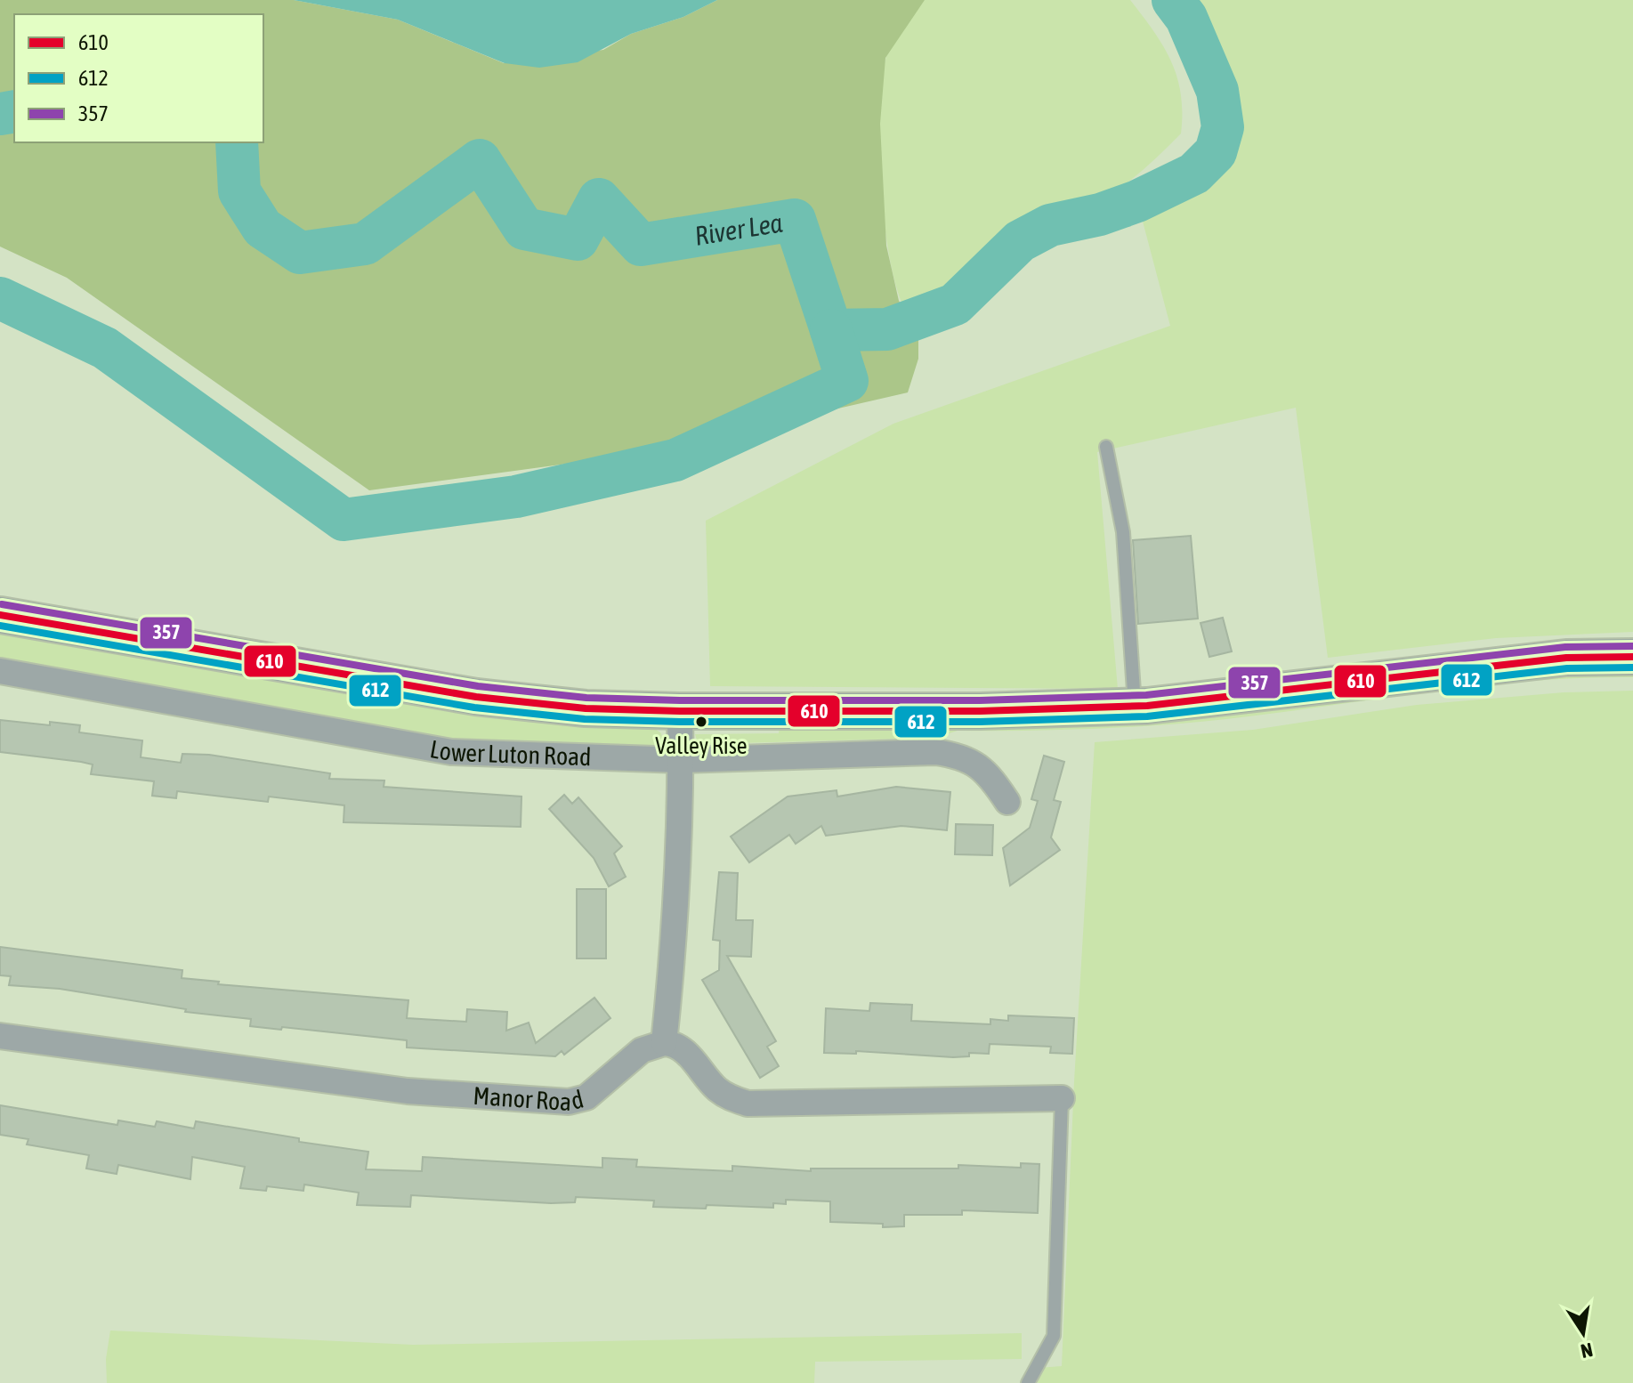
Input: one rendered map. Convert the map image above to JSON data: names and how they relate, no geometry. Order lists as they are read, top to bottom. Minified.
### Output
{"streets":{"main road":["Lower Luton Road"],"street":["Manor Road"]},"water":["River Lea"],"places":["Valley Rise"],"lines":["transit line 357","transit line 610","transit line 612"],"legend":["610","612","357"],"north":"bottom"}
